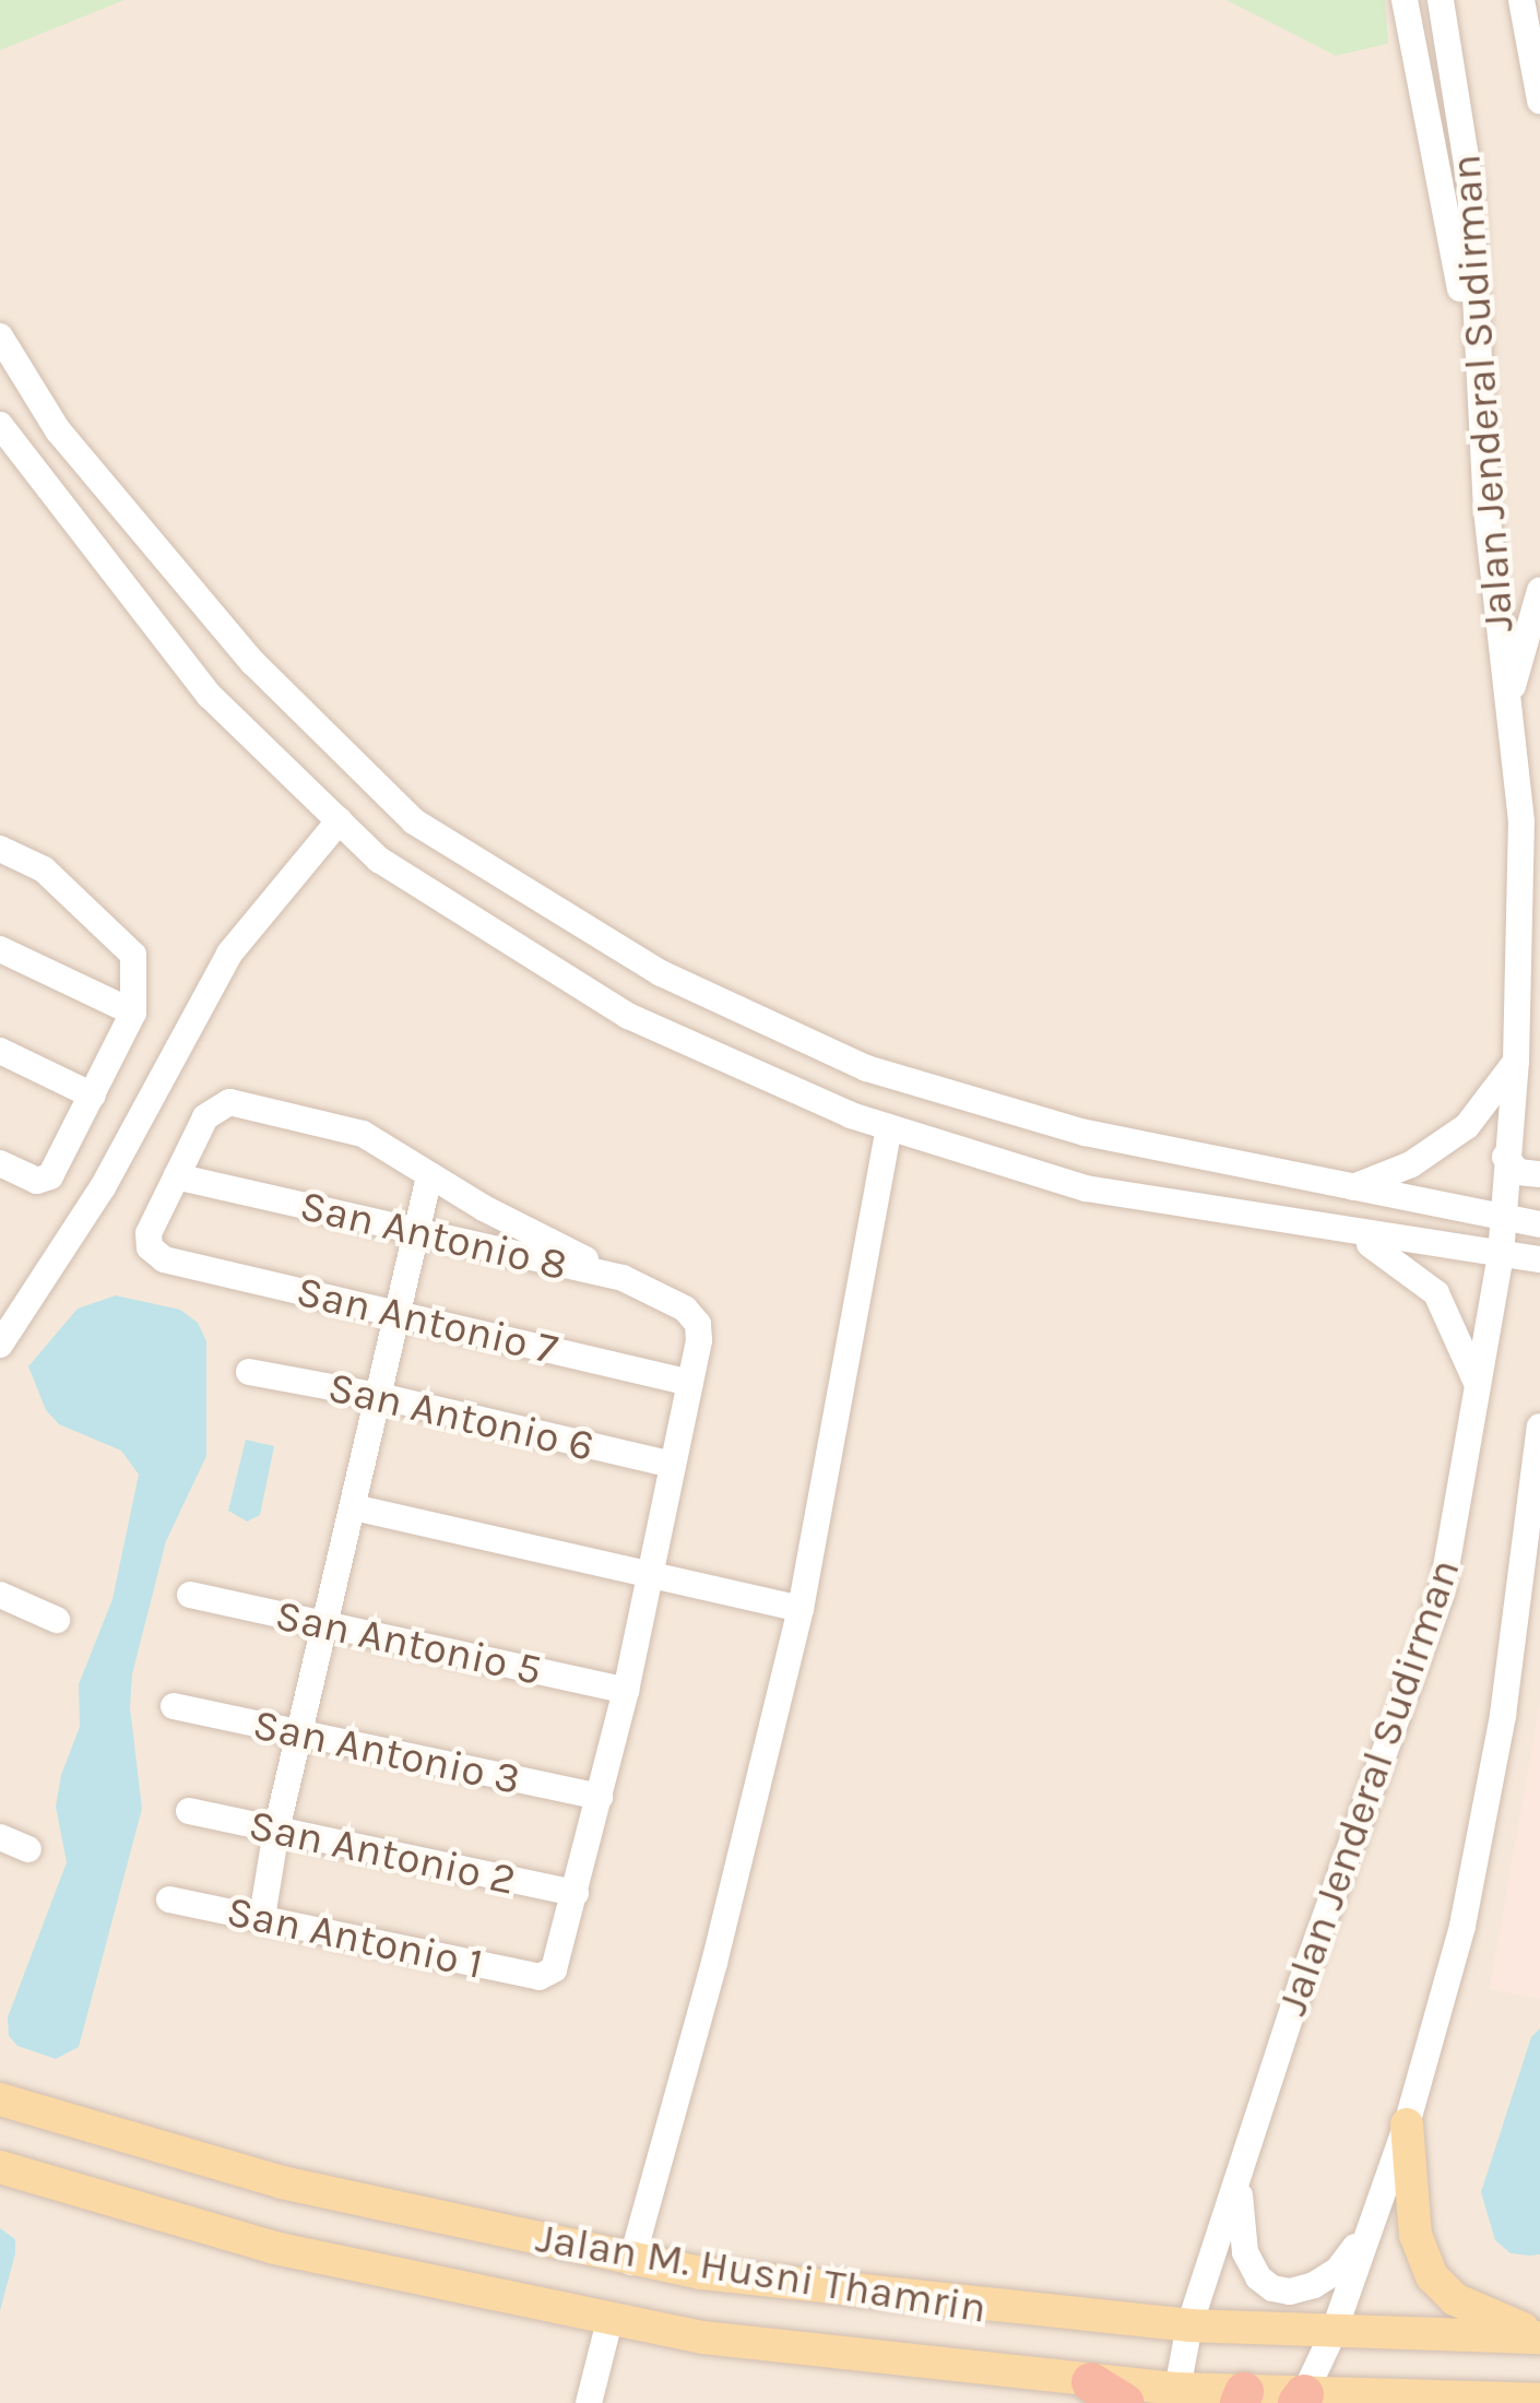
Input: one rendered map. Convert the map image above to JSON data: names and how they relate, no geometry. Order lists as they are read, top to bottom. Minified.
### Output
{"streets":{"main road":["Jalan M. Husni Thamrin"],"street":["Jalan Jenderal Sudirman","San Antonio 8","San Antonio 7","San Antonio 6","San Antonio 5","San Antonio 3","San Antonio 2","San Antonio 1"]},"crossings":[["Jalan Jenderal Sudirman","Jalan M. Husni Thamrin"],["San Antonio 8","San Antonio 7"],["San Antonio 2","San Antonio 1"]]}
